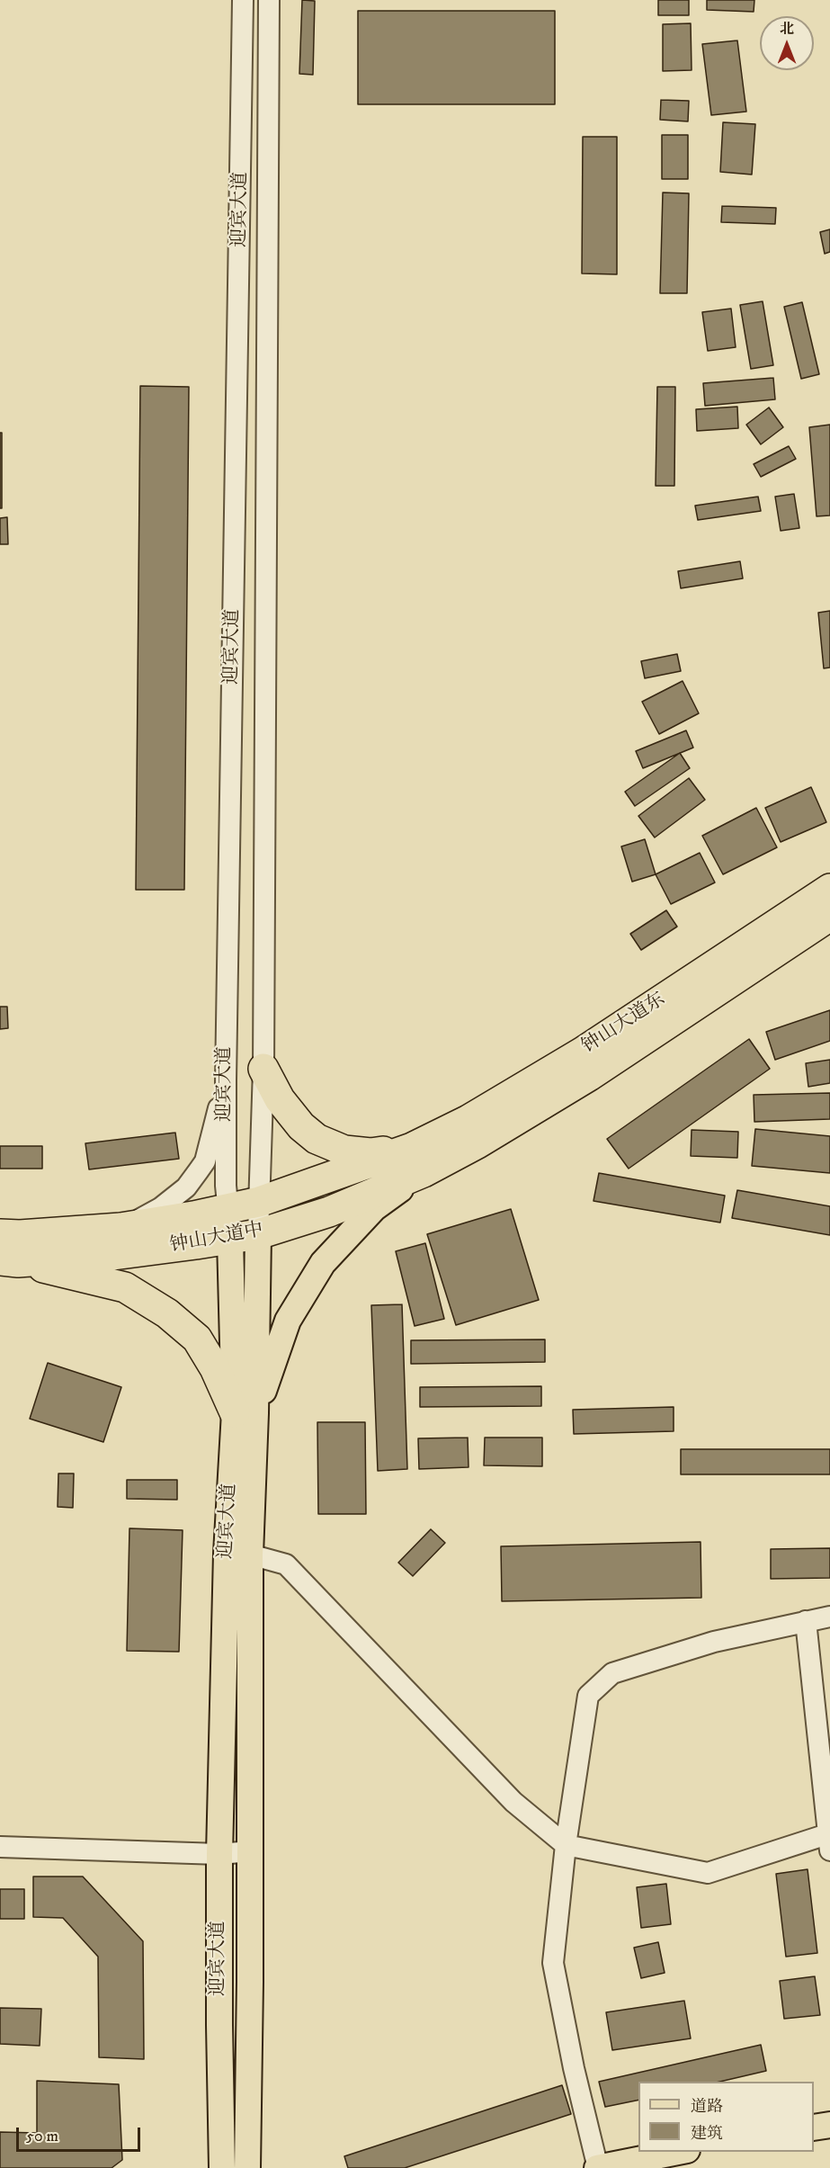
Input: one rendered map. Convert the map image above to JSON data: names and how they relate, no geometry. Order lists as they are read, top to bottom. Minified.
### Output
{"streets":{"highway":["钟山大道东","钟山大道中"],"main road":["迎宾大道"]},"crossings":[["迎宾大道","钟山大道中"],["钟山大道东","钟山大道中"]],"legend":["道路","建筑"],"scale_bar":"50 m","north":"top"}
